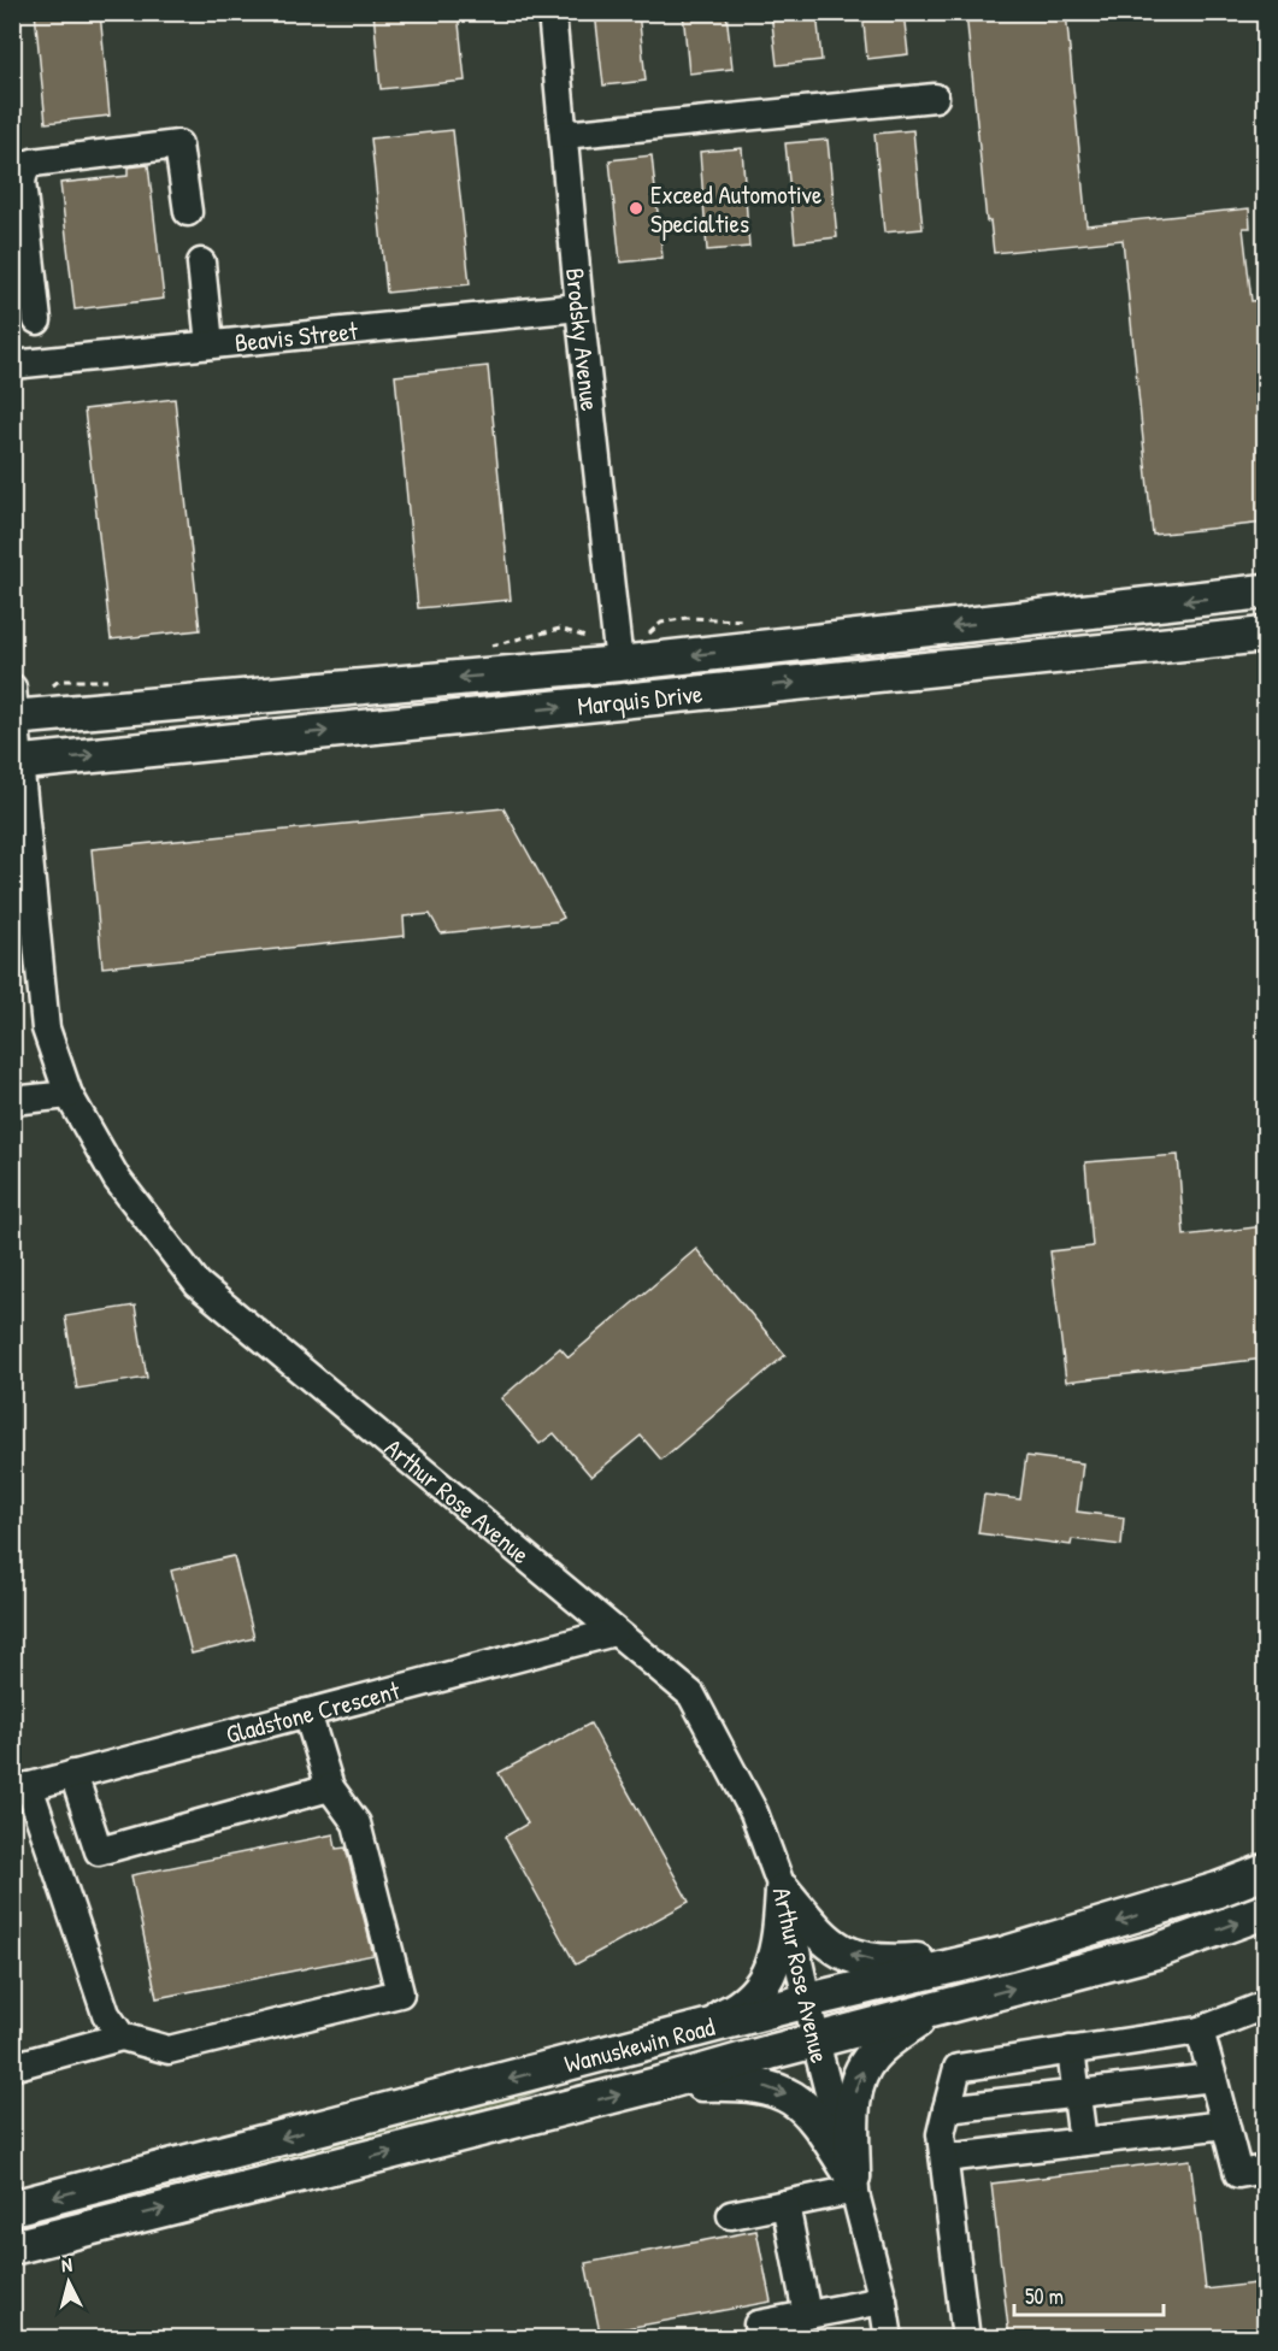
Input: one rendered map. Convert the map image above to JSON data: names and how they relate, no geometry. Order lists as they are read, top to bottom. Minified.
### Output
{"streets":{"main road":["Marquis Drive","Wanuskewin Road"],"street":["Beavis Street","Brodsky Avenue","Arthur Rose Avenue","Gladstone Crescent"]},"crossings":[["Beavis Street","Brodsky Avenue"],["Brodsky Avenue","Marquis Drive"],["Marquis Drive","Arthur Rose Avenue"],["Arthur Rose Avenue","Gladstone Crescent"],["Arthur Rose Avenue","Wanuskewin Road"]],"places":["Exceed Automotive Specialties"],"scale_bar":"50 m","north":"top"}
